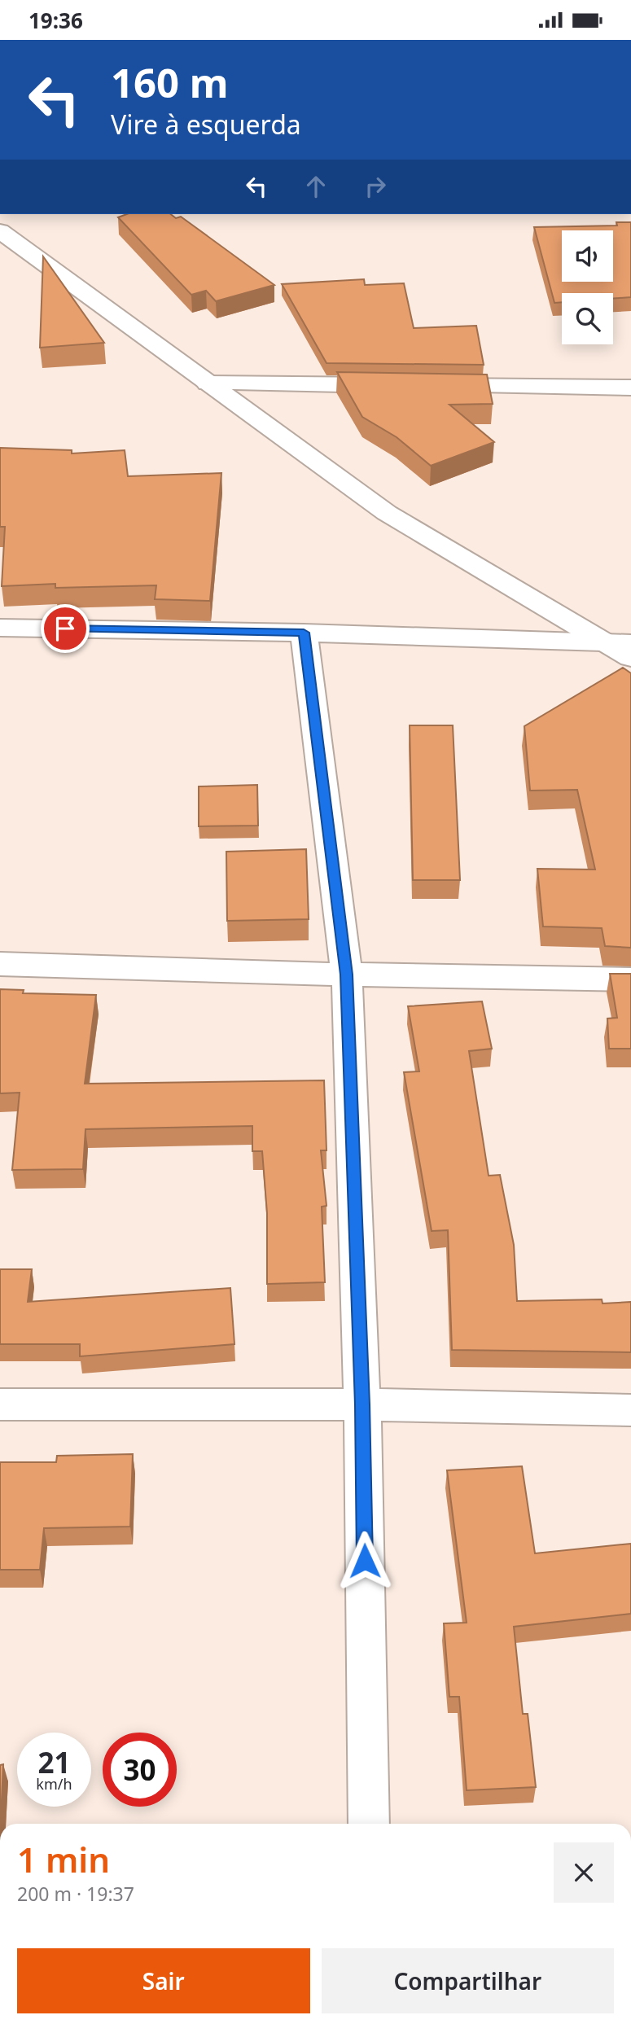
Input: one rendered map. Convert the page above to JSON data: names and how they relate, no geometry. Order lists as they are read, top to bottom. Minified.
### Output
{"page":{"status":"19:36","turn":["160 m","Vire à esquerda"],"speed":"21 km/h","limit":"30","heading":["1 min","200 m · 19:37"],"buttons":["Sair","Compartilhar"]}}
